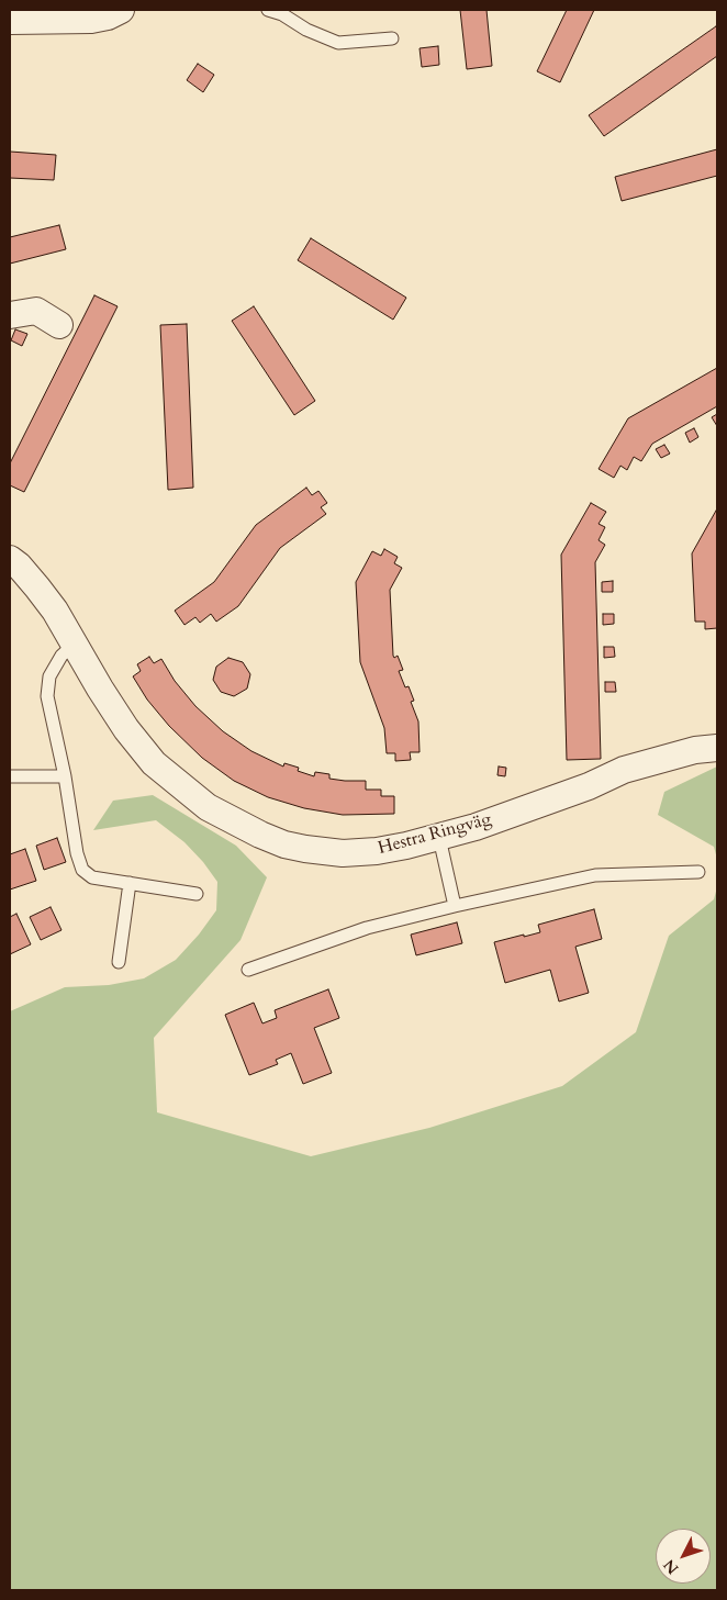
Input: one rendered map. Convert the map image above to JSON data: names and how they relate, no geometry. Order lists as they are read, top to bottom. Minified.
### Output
{"streets":{"street":["Hestra Ringväg"]},"north":"bottom left"}
